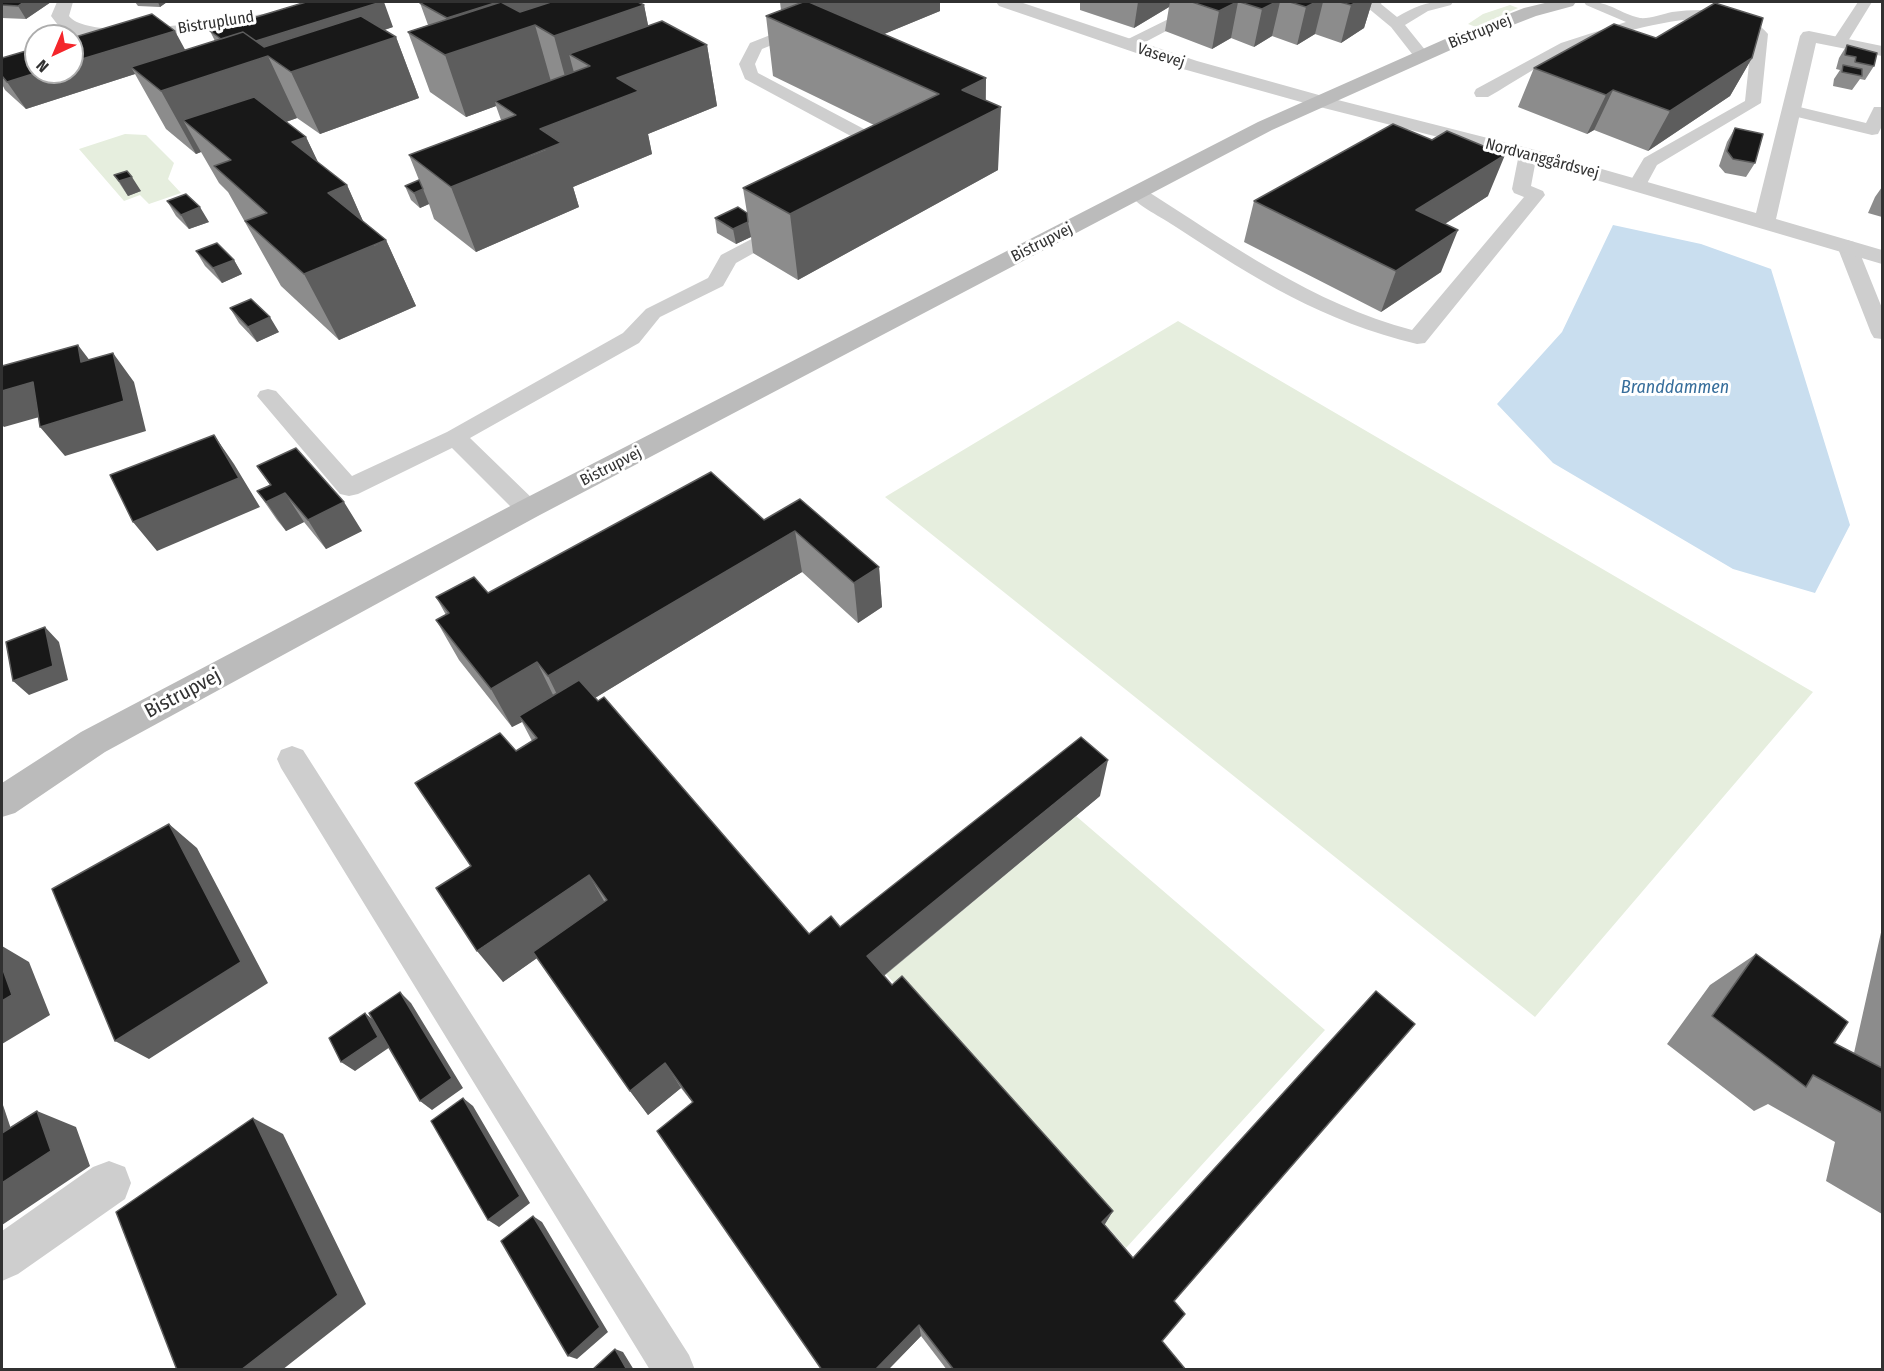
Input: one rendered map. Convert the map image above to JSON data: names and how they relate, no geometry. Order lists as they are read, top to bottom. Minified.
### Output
{"streets":{"main road":["Bistrupvej"],"street":["Bistruplund","Vasevej","Nordvanggårdsvej"]},"crossings":[["Bistrupvej","Vasevej"],["Bistrupvej","Nordvanggårdsvej"],["Vasevej","Nordvanggårdsvej"]],"water":["Branddammen"],"north":"bottom left"}
